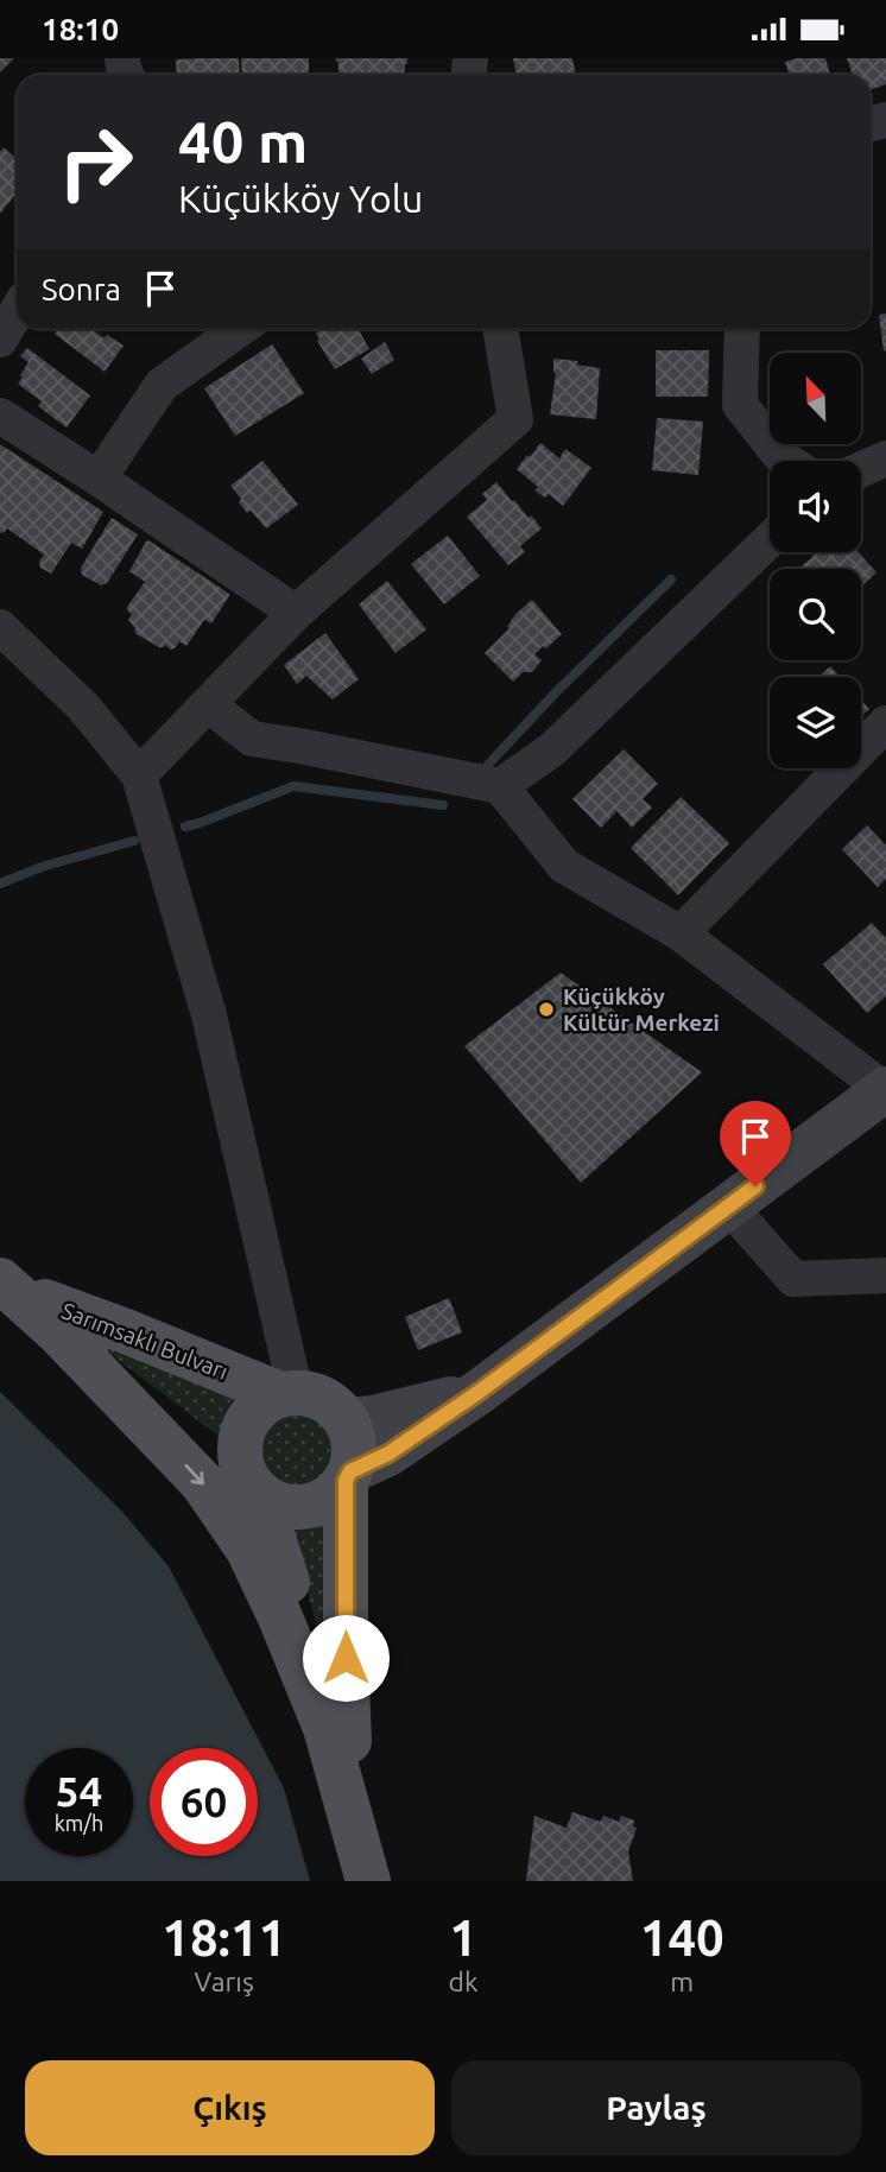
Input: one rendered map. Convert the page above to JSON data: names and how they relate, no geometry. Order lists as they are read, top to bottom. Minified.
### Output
{"streets":{"main road":["Sarımsaklı Bulvarı"]},"places":["Küçükköy Kültür Merkezi"],"north":"top left","page":{"status":"18:10","turn":["40 m","Küçükköy Yolu"],"then":"Sonra","speed":"54 km/h","limit":"60","eta":["18:11","Varış","1","dk","140","m"],"buttons":["Çıkış","Paylaş"]}}
